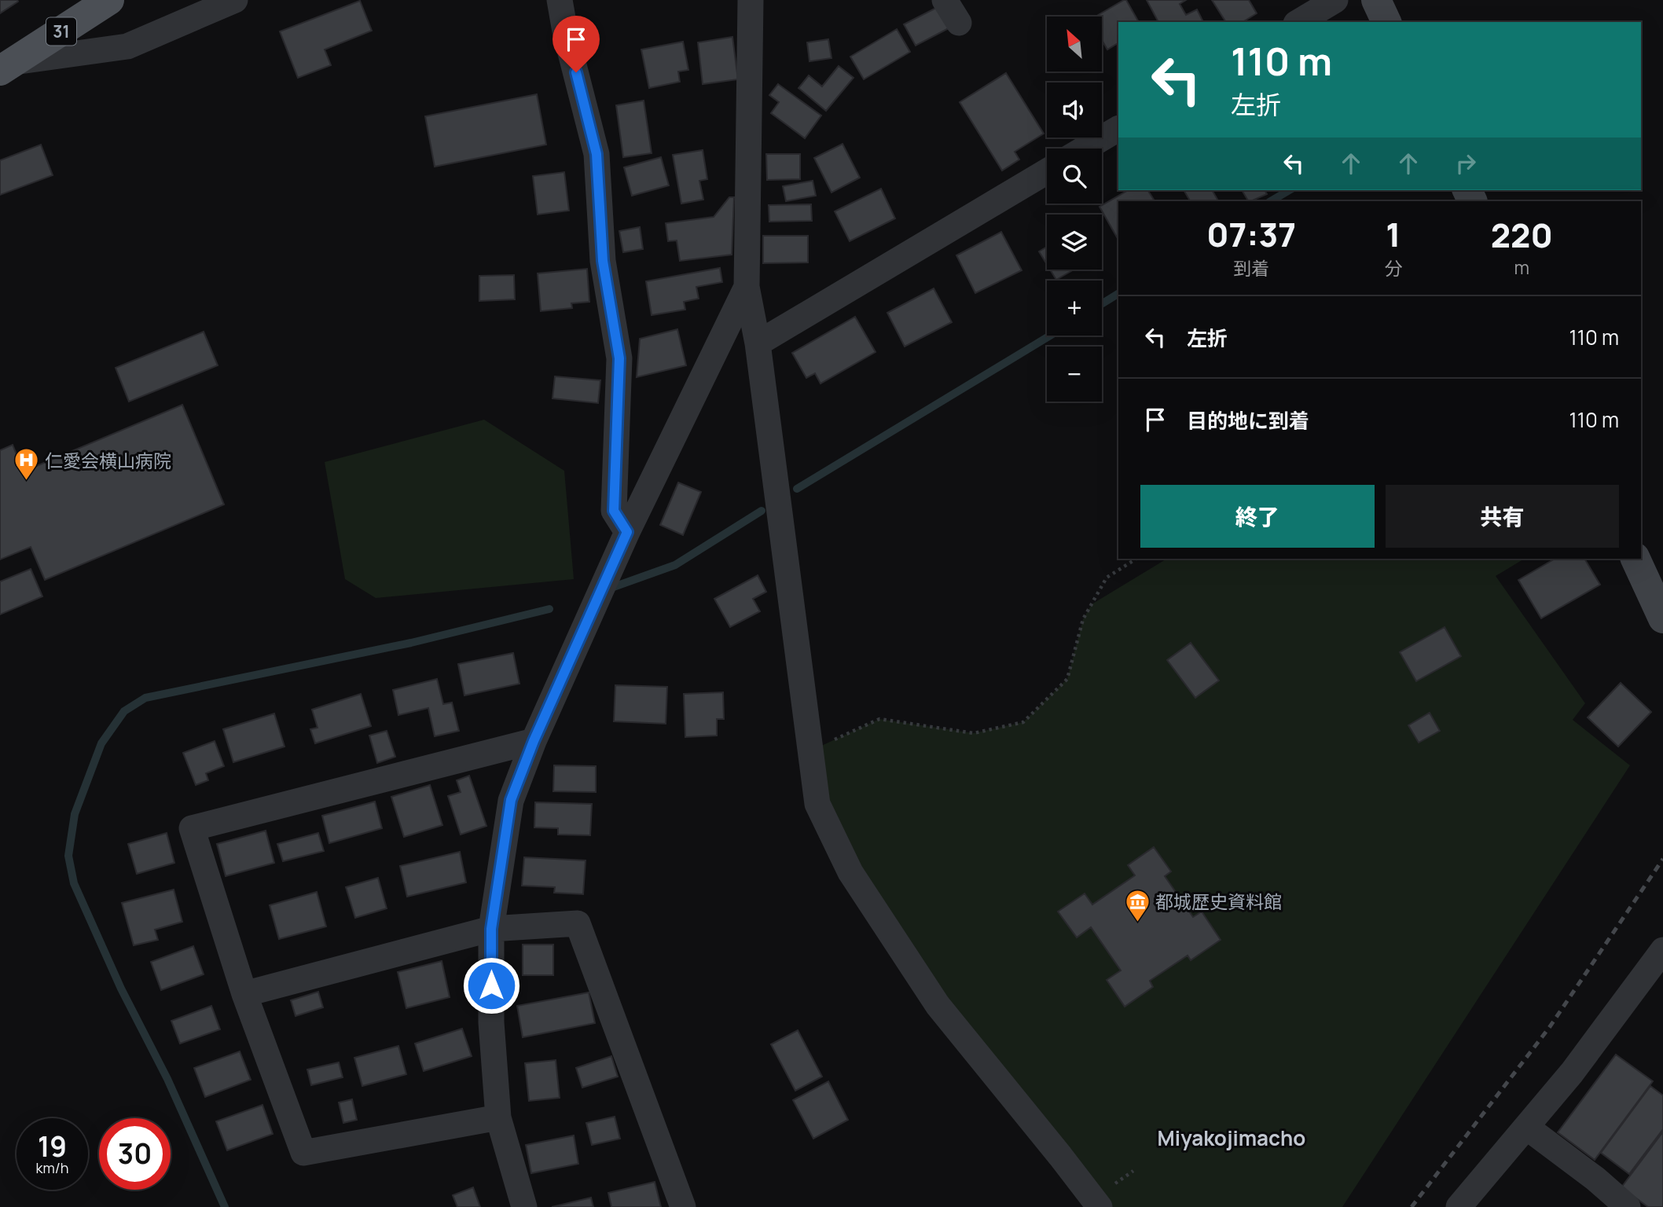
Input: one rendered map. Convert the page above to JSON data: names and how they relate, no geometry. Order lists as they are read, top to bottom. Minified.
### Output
{"streets":{"main road":["31"]},"districts":["Miyakojimacho"],"places":{"hospital":["仁愛会横山病院"],"museum":["都城歴史資料館"]},"north":"top left","page":{"map_buttons":["+","−"],"turn":["110 m","左折"],"eta":["07:37","到着","1","分","220","m"],"list":[{"name":"左折","value":"110 m"},{"name":"目的地に到着","value":"110 m"}],"buttons":["終了","共有"],"speed":"19 km/h","limit":"30"}}
